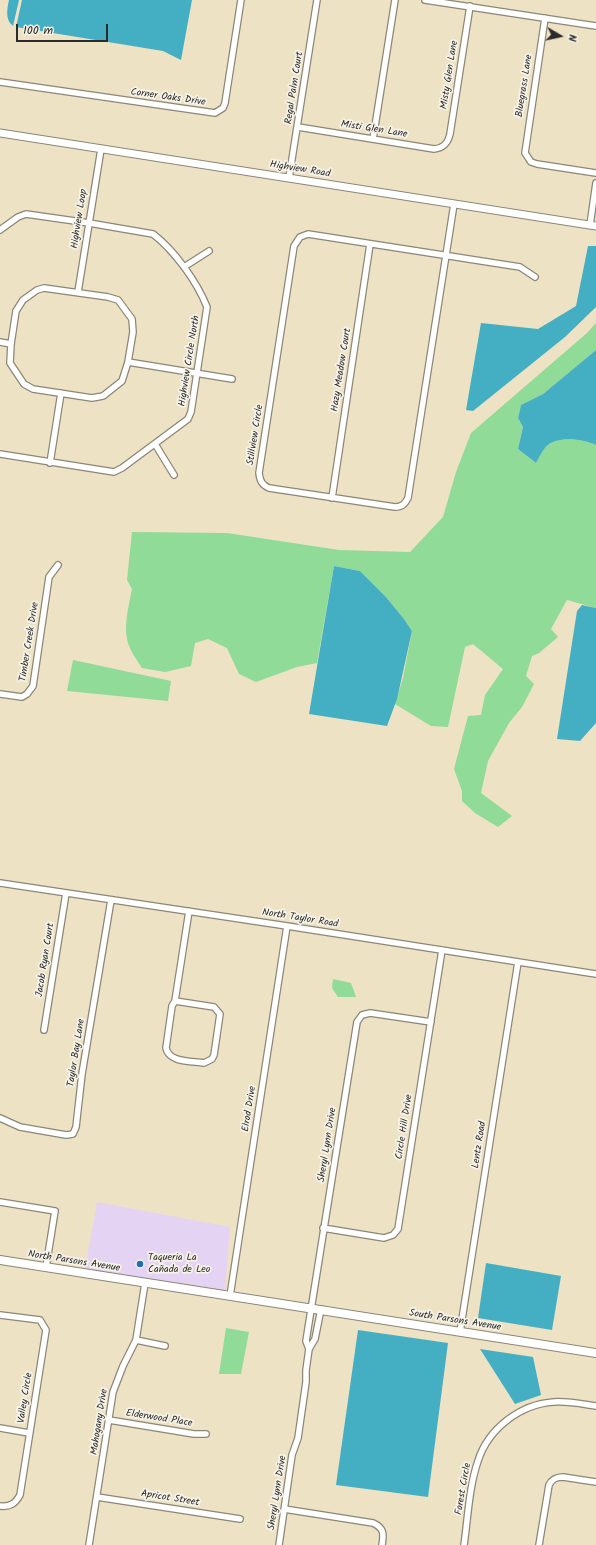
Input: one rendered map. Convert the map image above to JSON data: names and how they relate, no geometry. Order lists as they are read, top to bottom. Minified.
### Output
{"streets":{"main road":["North Parsons Avenue","South Parsons Avenue"],"street":["Misty Glen Lane","Bluegrass Lane","Regal Palm Court","Corner Oaks Drive","Misti Glen Lane","Highview Road","Highview Loop","Highview Circle North","Hazy Meadow Court","Stillview Circle","Timber Creek Drive","North Taylor Road","Jacob Ryan Court","Taylor Bay Lane","Elrod Drive","Circle Hill Drive","Sheryl Lynn Drive","Lentz Road","Valley Circle","Elderwood Place","Mahogany Drive","Forest Circle","Apricot Street"]},"crossings":[["Misty Glen Lane","Misti Glen Lane"],["Regal Palm Court","Misti Glen Lane"],["Regal Palm Court","Highview Road"],["Highview Road","Highview Loop"],["Highview Road","Stillview Circle"],["Highview Loop","Highview Circle North"],["Hazy Meadow Court","Stillview Circle"],["North Taylor Road","Jacob Ryan Court"],["North Taylor Road","Taylor Bay Lane"],["North Taylor Road","Elrod Drive"],["North Taylor Road","Circle Hill Drive"],["North Taylor Road","Lentz Road"],["Elrod Drive","North Parsons Avenue"],["Circle Hill Drive","Sheryl Lynn Drive"],["Sheryl Lynn Drive","North Parsons Avenue"],["Sheryl Lynn Drive","South Parsons Avenue"],["Lentz Road","South Parsons Avenue"],["North Parsons Avenue","South Parsons Avenue"],["North Parsons Avenue","Mahogany Drive"],["Elderwood Place","Mahogany Drive"],["Mahogany Drive","Apricot Street"]],"places":["Taqueria La Cañada de Leo"],"scale_bar":"100 m","north":"right"}
